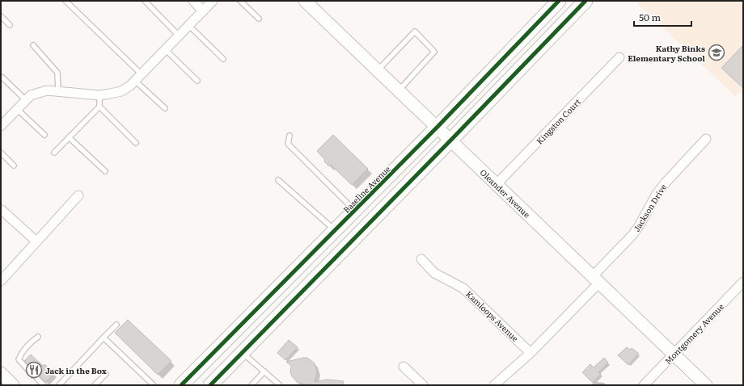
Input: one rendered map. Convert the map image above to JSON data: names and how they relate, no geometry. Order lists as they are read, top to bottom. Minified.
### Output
{"streets":{"main road":["Baseline Avenue"],"street":["Kingston Court","Oleander Avenue","Jackson Drive","Kamloops Avenue","Montgomery Avenue"]},"crossings":[["Kingston Court","Oleander Avenue"],["Baseline Avenue","Oleander Avenue"],["Oleander Avenue","Jackson Drive"],["Oleander Avenue","Montgomery Avenue"],["Jackson Drive","Kamloops Avenue"]],"places":{"school or university":["Kathy Binks Elementary School"],"restaurant":["Jack in the Box"]},"scale_bar":"50 m"}
